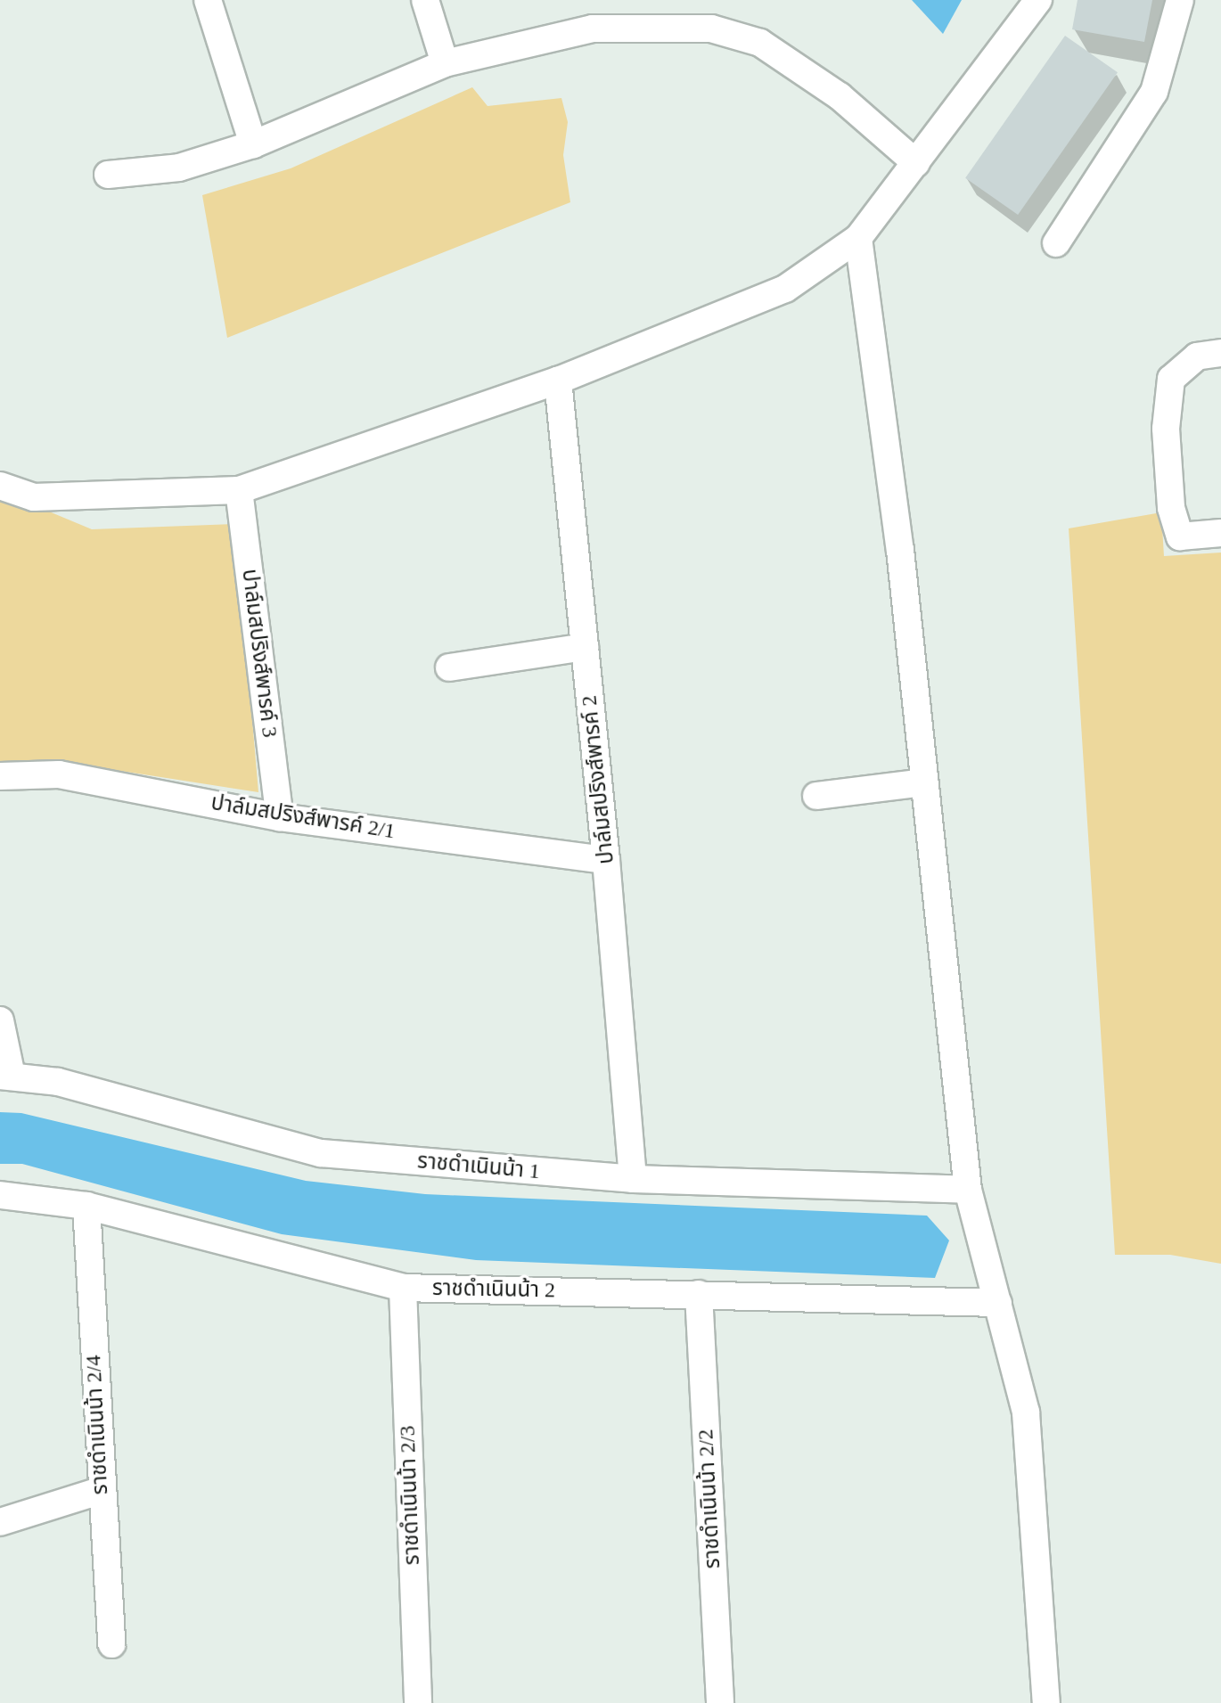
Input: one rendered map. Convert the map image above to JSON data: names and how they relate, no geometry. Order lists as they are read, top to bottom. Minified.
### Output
{"streets":{"street":["ปาล์มสปริงส์พารค์ 3","ปาล์มสปริงส์พารค์ 2","ปาล์มสปริงส์พารค์ 2/1","ราชดำเนินน้า 1","ราชดำเนินน้า 2","ราชดำเนินน้า 2/4","ราชดำเนินน้า 2/3","ราชดำเนินน้า 2/2"]},"crossings":[["ปาล์มสปริงส์พารค์ 3","ปาล์มสปริงส์พารค์ 2/1"],["ปาล์มสปริงส์พารค์ 2","ปาล์มสปริงส์พารค์ 2/1"],["ปาล์มสปริงส์พารค์ 2","ราชดำเนินน้า 1"],["ราชดำเนินน้า 2","ราชดำเนินน้า 2/4"],["ราชดำเนินน้า 2","ราชดำเนินน้า 2/3"],["ราชดำเนินน้า 2","ราชดำเนินน้า 2/2"]]}
